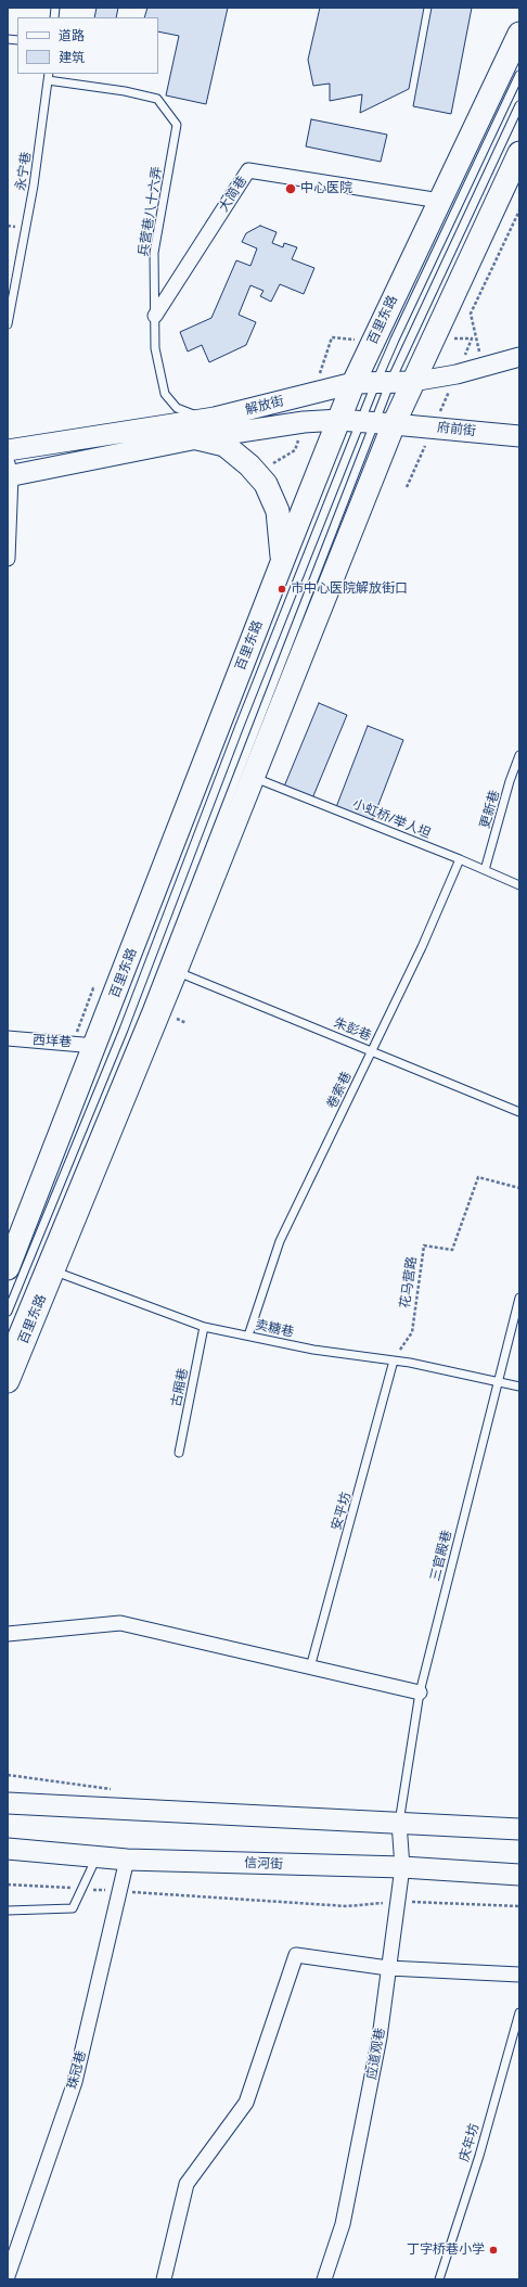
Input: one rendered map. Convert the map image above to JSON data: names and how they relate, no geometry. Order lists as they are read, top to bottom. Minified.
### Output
{"streets":{"main road":["百里东路","解放街","府前街","信河街"],"street":["大简巷","西垟巷","应道观巷","珠冠巷"],"lane":["永宁巷","兵营巷八十六弄","更新巷","小虹桥/举人坦","朱彭巷","卷索巷","卖糖巷","古厢巷","安平坊","三官殿巷","庆年坊"],"path":["花马营路"]},"crossings":[["永宁巷","兵营巷八十六弄"],["大简巷","兵营巷八十六弄"],["大简巷","百里东路"],["兵营巷八十六弄","解放街"],["百里东路","解放街"],["百里东路","府前街"],["百里东路","小虹桥/举人坦"],["百里东路","朱彭巷"],["百里东路","西垟巷"],["百里东路","卖糖巷"],["解放街","府前街"],["更新巷","小虹桥/举人坦"],["小虹桥/举人坦","卷索巷"],["朱彭巷","卷索巷"],["卷索巷","卖糖巷"],["花马营路","卖糖巷"],["花马营路","安平坊"],["卖糖巷","古厢巷"],["卖糖巷","安平坊"],["卖糖巷","三官殿巷"],["三官殿巷","应道观巷"],["信河街","应道观巷"],["信河街","珠冠巷"]],"places":["中心医院","市中心医院解放街口","丁字桥巷小学"],"legend":["道路","建筑"]}
